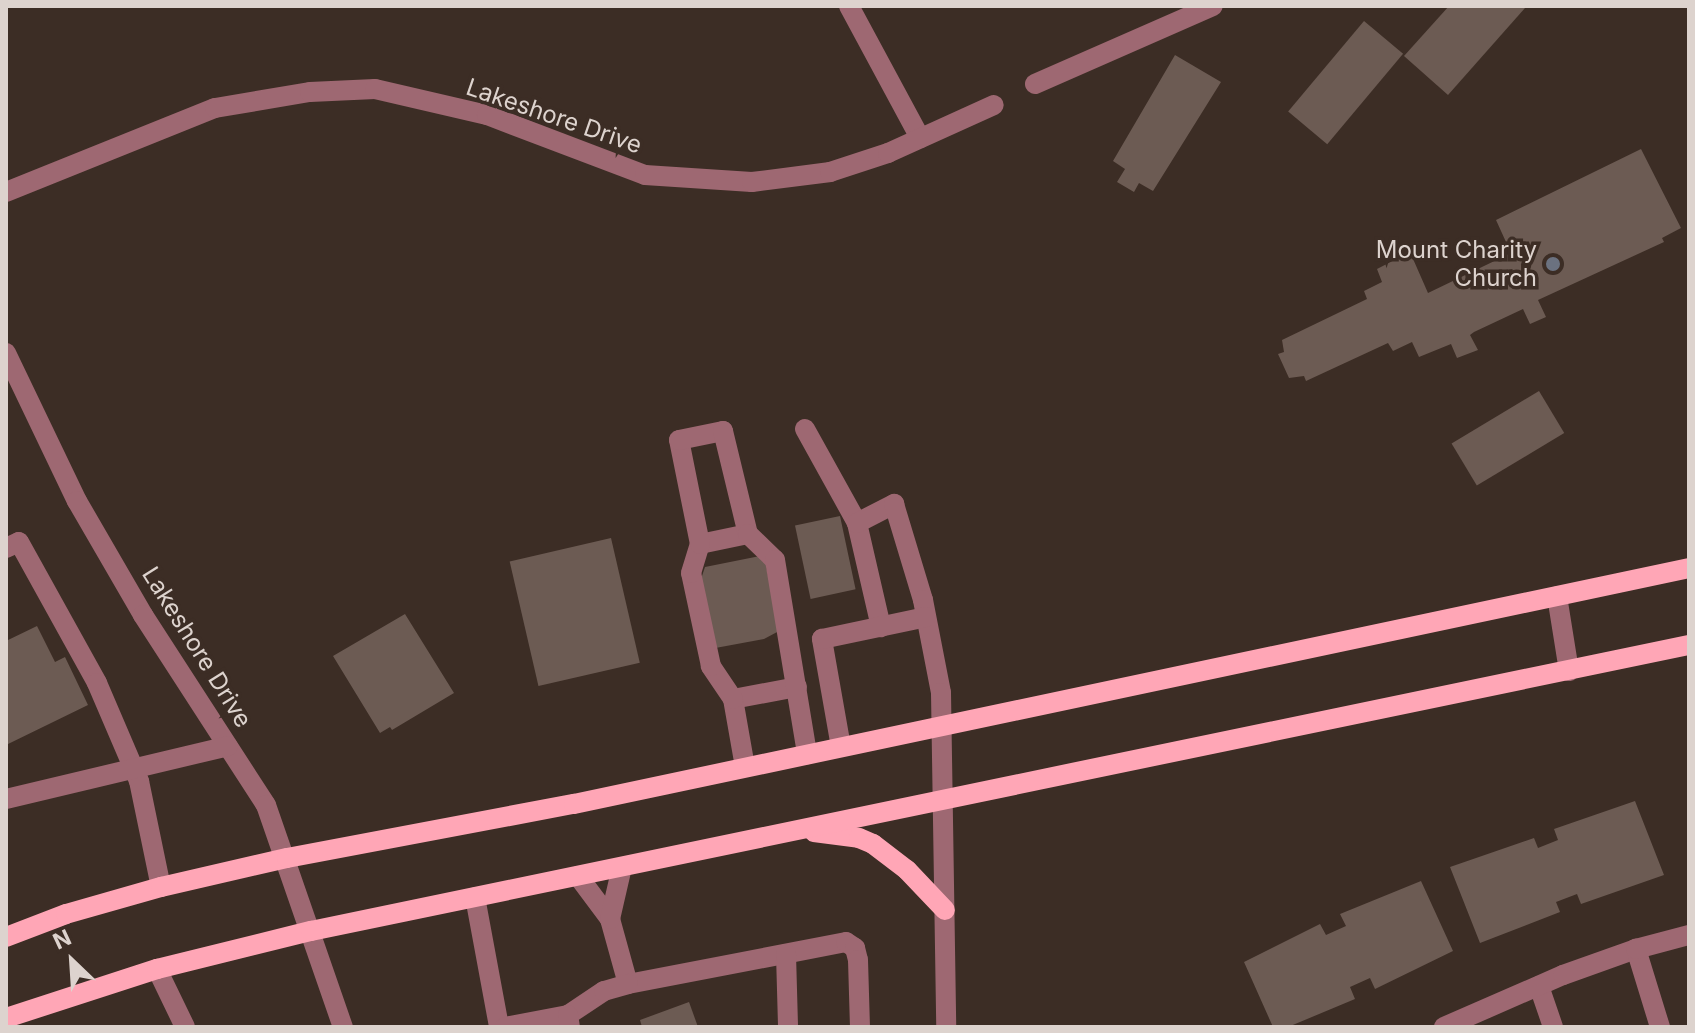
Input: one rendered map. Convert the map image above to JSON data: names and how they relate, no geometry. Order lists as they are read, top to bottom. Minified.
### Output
{"streets":{"street":["Lakeshore Drive"]},"places":["Mount Charity Church"],"north":"top left"}
